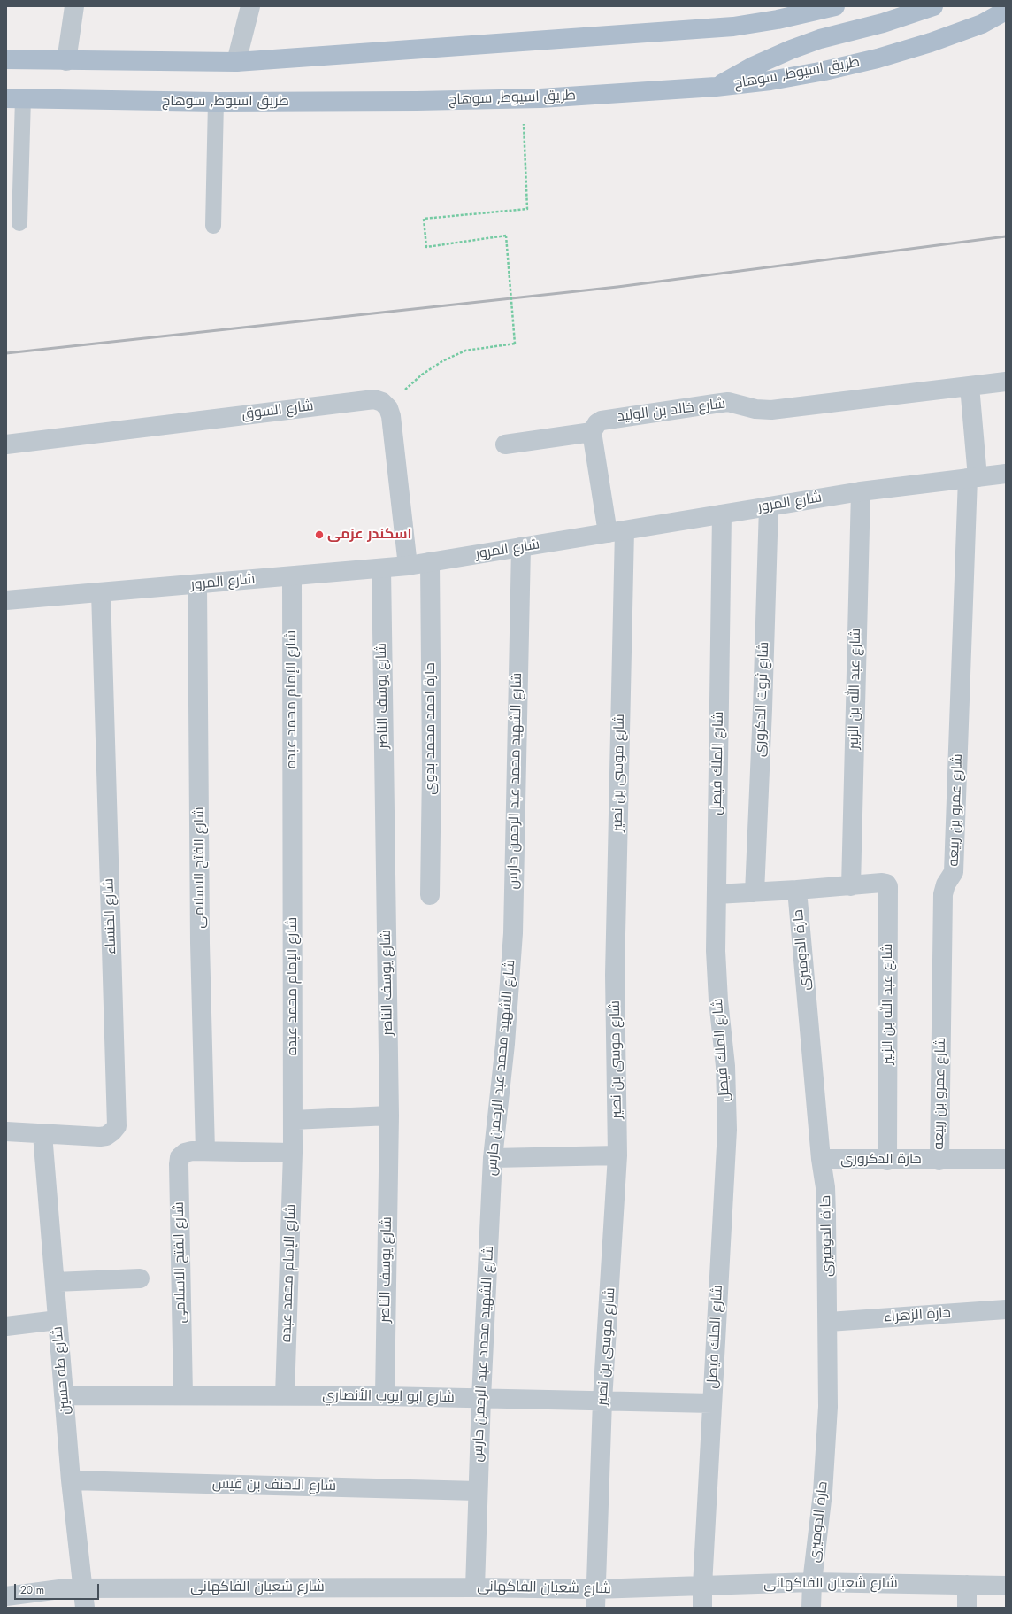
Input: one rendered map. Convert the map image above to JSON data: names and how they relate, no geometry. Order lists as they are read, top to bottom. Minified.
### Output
{"streets":{"main road":["طريق اسيوط, سوهاج"],"street":["شارع السوق","شارع خالد بن الوليد","شارع المرور","شارع عبد الله بن الزبير","شارع يوسف الناصر","شارع الإمام محمد عبده","شارع ثروت الدكرورى","حارة احمد محمد بدوى","شارع الملك فيصل","شارع موسى بن نصير","شارع الشهيد محمد عبد الرحمن حارس","شارع عمرو بن ربيعه","شارع الفتح الاسلامى","شارع الخنساء","حارة الدوميرى","حارة الدكرورى","حارة الزهراء","شارع طه حسين","شارع ابو ايوب الأنصاري","شارع الاحنف بن قيس","شارع شعبان الفاكهانى"]},"crossings":[["شارع خالد بن الوليد","شارع عمرو بن ربيعه"],["شارع المرور","شارع عبد الله بن الزبير"],["شارع المرور","شارع يوسف الناصر"],["شارع المرور","شارع الإمام محمد عبده"],["شارع المرور","شارع ثروت الدكرورى"],["شارع المرور","حارة احمد محمد بدوى"],["شارع المرور","شارع الملك فيصل"],["شارع المرور","شارع موسى بن نصير"],["شارع المرور","شارع الشهيد محمد عبد الرحمن حارس"],["شارع المرور","شارع عمرو بن ربيعه"],["شارع المرور","شارع الفتح الاسلامى"],["شارع المرور","شارع الخنساء"],["شارع عبد الله بن الزبير","شارع ثروت الدكرورى"],["شارع عبد الله بن الزبير","شارع الملك فيصل"],["شارع عبد الله بن الزبير","حارة الدوميرى"],["شارع عبد الله بن الزبير","حارة الدكرورى"],["شارع يوسف الناصر","شارع ابو ايوب الأنصاري"],["شارع الإمام محمد عبده","شارع الفتح الاسلامى"],["شارع الإمام محمد عبده","شارع ابو ايوب الأنصاري"],["شارع الملك فيصل","شارع ابو ايوب الأنصاري"],["شارع الملك فيصل","شارع شعبان الفاكهانى"],["شارع موسى بن نصير","شارع ابو ايوب الأنصاري"],["شارع موسى بن نصير","شارع شعبان الفاكهانى"],["شارع الشهيد محمد عبد الرحمن حارس","شارع ابو ايوب الأنصاري"],["شارع الشهيد محمد عبد الرحمن حارس","شارع الاحنف بن قيس"],["شارع الشهيد محمد عبد الرحمن حارس","شارع شعبان الفاكهانى"],["شارع عمرو بن ربيعه","حارة الدكرورى"],["شارع الفتح الاسلامى","شارع ابو ايوب الأنصاري"],["شارع الخنساء","شارع طه حسين"],["حارة الدوميرى","حارة الدكرورى"],["حارة الدوميرى","حارة الزهراء"],["حارة الدوميرى","شارع شعبان الفاكهانى"],["شارع طه حسين","شارع ابو ايوب الأنصاري"],["شارع طه حسين","شارع الاحنف بن قيس"],["شارع طه حسين","شارع شعبان الفاكهانى"]],"places":["اسكندر عزمى"],"scale_bar":"20 m"}
